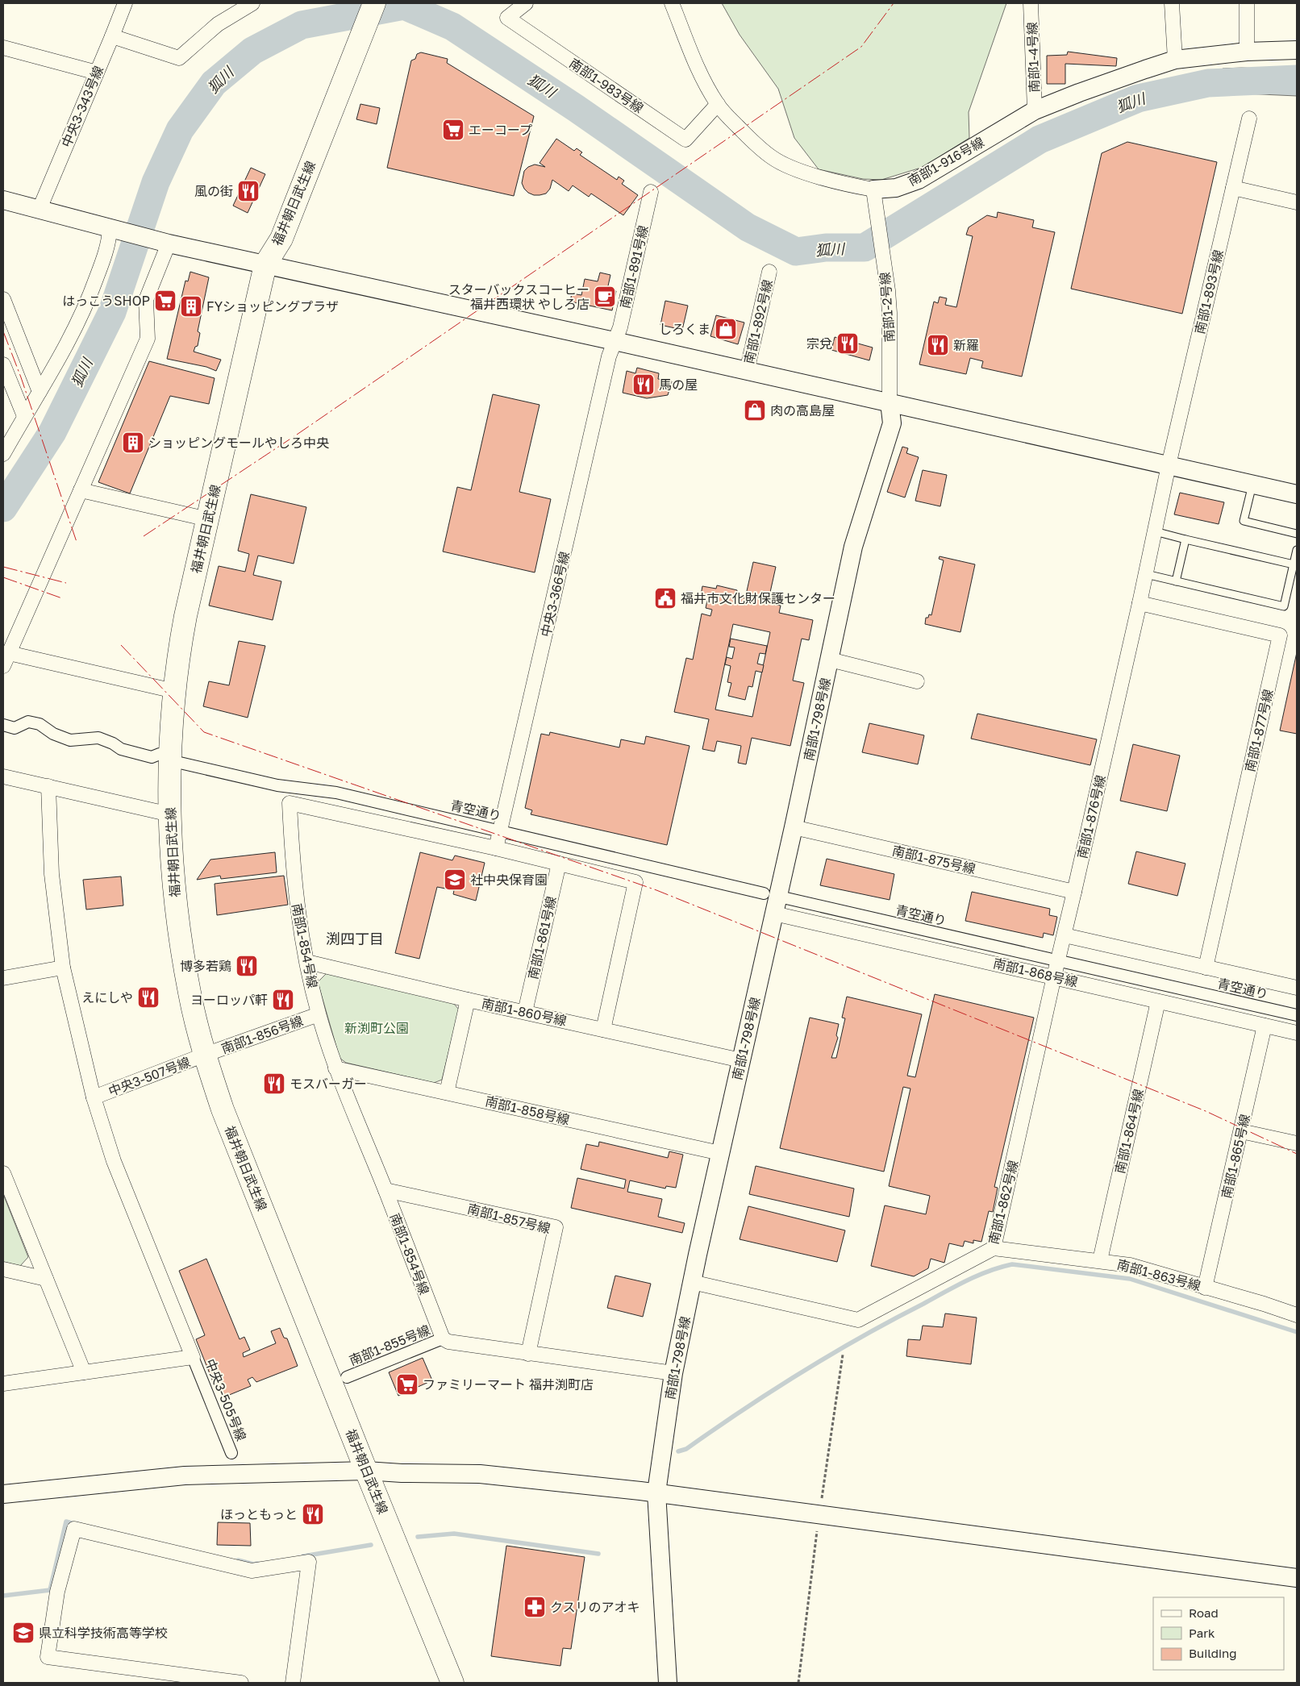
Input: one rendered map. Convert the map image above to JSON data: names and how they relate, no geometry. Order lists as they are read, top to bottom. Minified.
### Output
{"streets":{"main road":["福井朝日武生線"],"street":["南部1-4号線","南部1-983号線","中央3-343号線","南部1-916号線","南部1-891号線","南部1-893号線","南部1-2号線","南部1-892号線","中央3-366号線","南部1-798号線","南部1-877号線","青空通り","南部1-876号線","南部1-875号線","南部1-861号線","南部1-854号線","南部1-868号線","南部1-860号線","南部1-856号線","中央3-507号線","南部1-858号線","南部1-864号線","南部1-865号線","南部1-862号線","南部1-857号線","南部1-863号線","南部1-855号線","中央3-505号線"]},"crossings":[["南部1-4号線","南部1-916号線"],["南部1-983号線","南部1-916号線"],["南部1-916号線","南部1-2号線"],["福井朝日武生線","南部1-856号線"],["福井朝日武生線","中央3-507号線"],["南部1-891号線","中央3-366号線"],["南部1-893号線","南部1-876号線"],["南部1-2号線","南部1-798号線"],["中央3-366号線","青空通り"],["中央3-366号線","南部1-854号線"],["南部1-798号線","南部1-875号線"],["南部1-798号線","南部1-868号線"],["南部1-798号線","南部1-860号線"],["南部1-798号線","南部1-858号線"],["南部1-798号線","南部1-862号線"],["南部1-877号線","南部1-876号線"],["南部1-876号線","南部1-875号線"],["南部1-876号線","南部1-862号線"],["南部1-861号線","南部1-854号線"],["南部1-861号線","南部1-860号線"],["南部1-854号線","南部1-860号線"],["南部1-854号線","南部1-856号線"],["南部1-854号線","南部1-858号線"],["南部1-854号線","南部1-857号線"],["南部1-854号線","南部1-855号線"],["南部1-868号線","南部1-864号線"],["南部1-868号線","南部1-865号線"],["南部1-868号線","南部1-862号線"],["南部1-856号線","中央3-507号線"],["南部1-864号線","南部1-863号線"],["南部1-865号線","南部1-863号線"],["南部1-862号線","南部1-863号線"]],"districts":["渕四丁目"],"water":["狐川"],"parks":["新渕町公園"],"places":{"supermarket":["エーコープ","はっこうSHOP","ファミリーマート 福井渕町店"],"restaurant":["風の街","宗兌","新羅","馬の屋","博多若鶏","えにしや","ヨーロッパ軒","モスバーガー","ほっともっと"],"cafe":["スターバックスコーヒー 福井西環状 やしろ店"],"building":["FYショッピングプラザ","ショッピングモールやしろ中央"],"shop":["しろくま","肉の高島屋"],"public building":["福井市文化財保護センター"],"school or university":["社中央保育園","県立科学技術高等学校"],"pharmacy":["クスリのアオキ"]},"legend":["Road","Park","Building"]}
